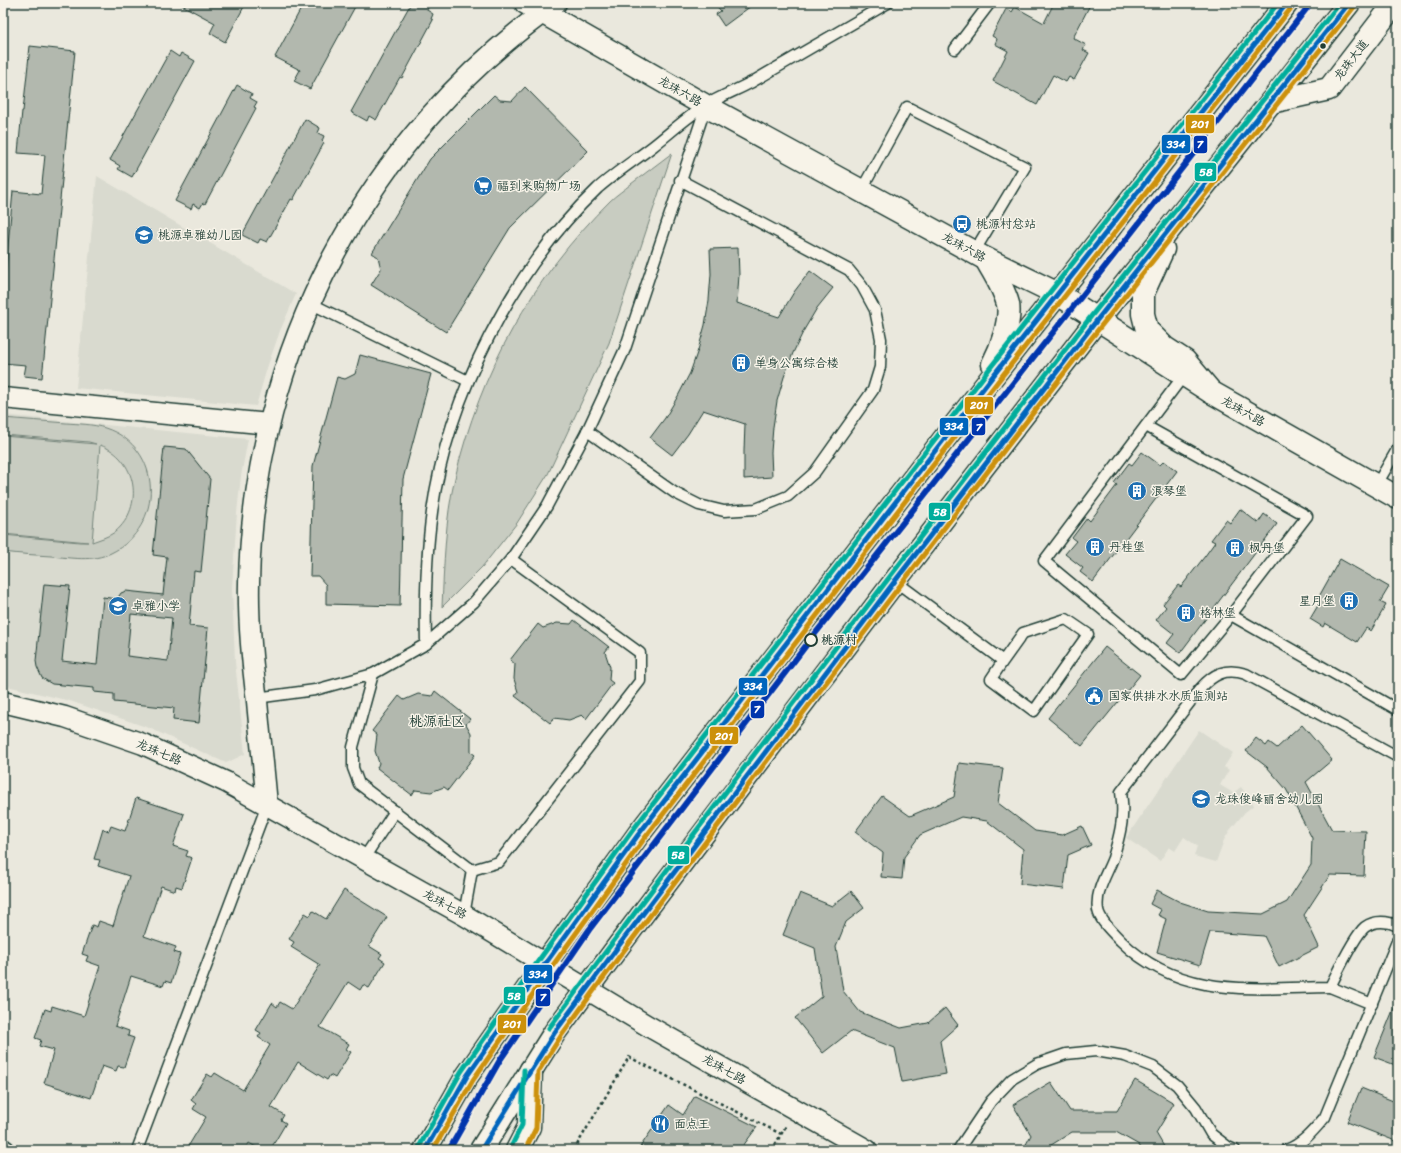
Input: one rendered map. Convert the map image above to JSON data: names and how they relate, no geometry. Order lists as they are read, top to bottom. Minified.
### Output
{"streets":{"main road":["龙珠大道","龙珠六路"],"street":["龙珠七路"]},"districts":["桃源社区"],"places":{"supermarket":["福到来购物广场"],"bus stop":["桃源村总站"],"school or university":["桃源卓雅幼儿园","卓雅小学","龙珠俊峰丽舍幼儿园"],"building":["单身公寓综合楼","浪琴堡","丹桂堡","枫丹堡","星月堡","格林堡"],"other":["桃源村"],"public building":["国家供排水水质监测站"],"restaurant":["面点王"]},"lines":["transit line 7","transit line 334","transit line 58","transit line 201"]}
